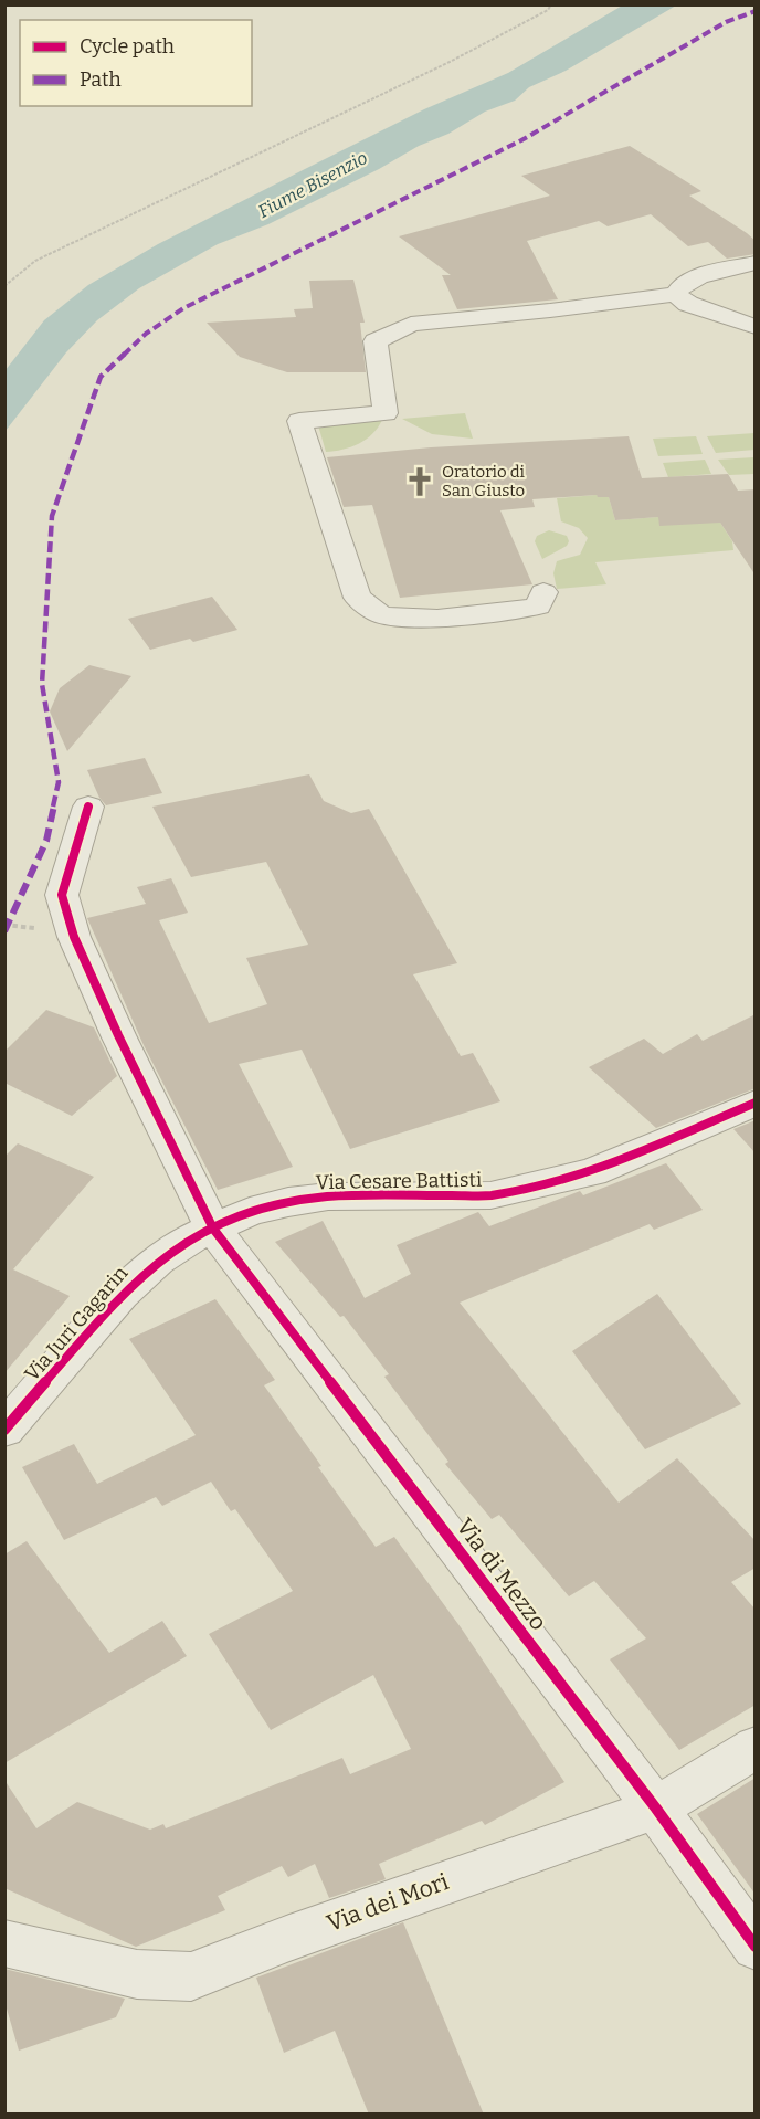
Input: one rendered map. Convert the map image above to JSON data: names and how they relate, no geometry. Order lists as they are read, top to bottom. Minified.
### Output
{"streets":{"street":["Via Cesare Battisti","Via Juri Gagarin","Via di Mezzo","Via dei Mori"]},"crossings":[["Via Cesare Battisti","Via Juri Gagarin"],["Via Cesare Battisti","Via di Mezzo"],["Via Juri Gagarin","Via di Mezzo"],["Via di Mezzo","Via dei Mori"]],"water":["Fiume Bisenzio"],"places":{"church":["Oratorio di San Giusto"]},"legend":["Cycle path","Path"]}
